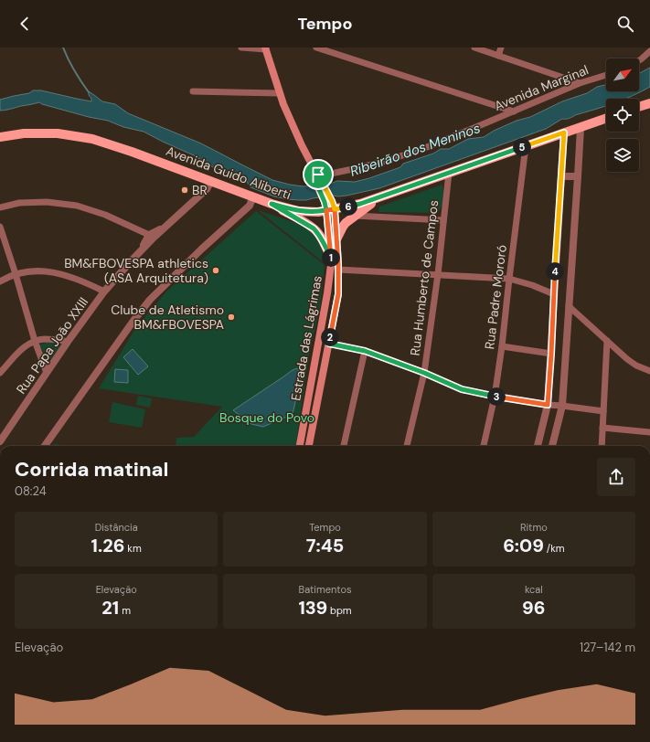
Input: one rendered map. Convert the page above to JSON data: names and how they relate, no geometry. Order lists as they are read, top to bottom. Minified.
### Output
{"streets":{"main road":["Avenida Guido Aliberti","Estrada das Lágrimas"],"street":["Avenida Marginal","Rua Humberto de Campos","Rua Padre Mororó","Rua Papa João XXIII"]},"crossings":[["Avenida Marginal","Estrada das Lágrimas"],["Avenida Guido Aliberti","Rua Humberto de Campos"],["Avenida Guido Aliberti","Rua Padre Mororó"],["Avenida Guido Aliberti","Estrada das Lágrimas"],["Avenida Guido Aliberti","Rua Papa João XXIII"]],"water":["Ribeirão dos Meninos"],"parks":["Bosque do Povo"],"places":["BR","BM&FBOVESPA athletics (ASA Arquitetura)","Clube de Atletismo BM&FBOVESPA"],"north":"top right","page":{"header":"Tempo","pins":["5","6","1","4","2","3"],"heading":["Corrida matinal","08:24"],"stats":[["Distância","1.26 km"],["Tempo","7:45"],["Ritmo","6:09 /km"],["Elevação","21 m"],["Batimentos","139 bpm"],["kcal","96"]],"chart":["Elevação","127–142 m"]}}
